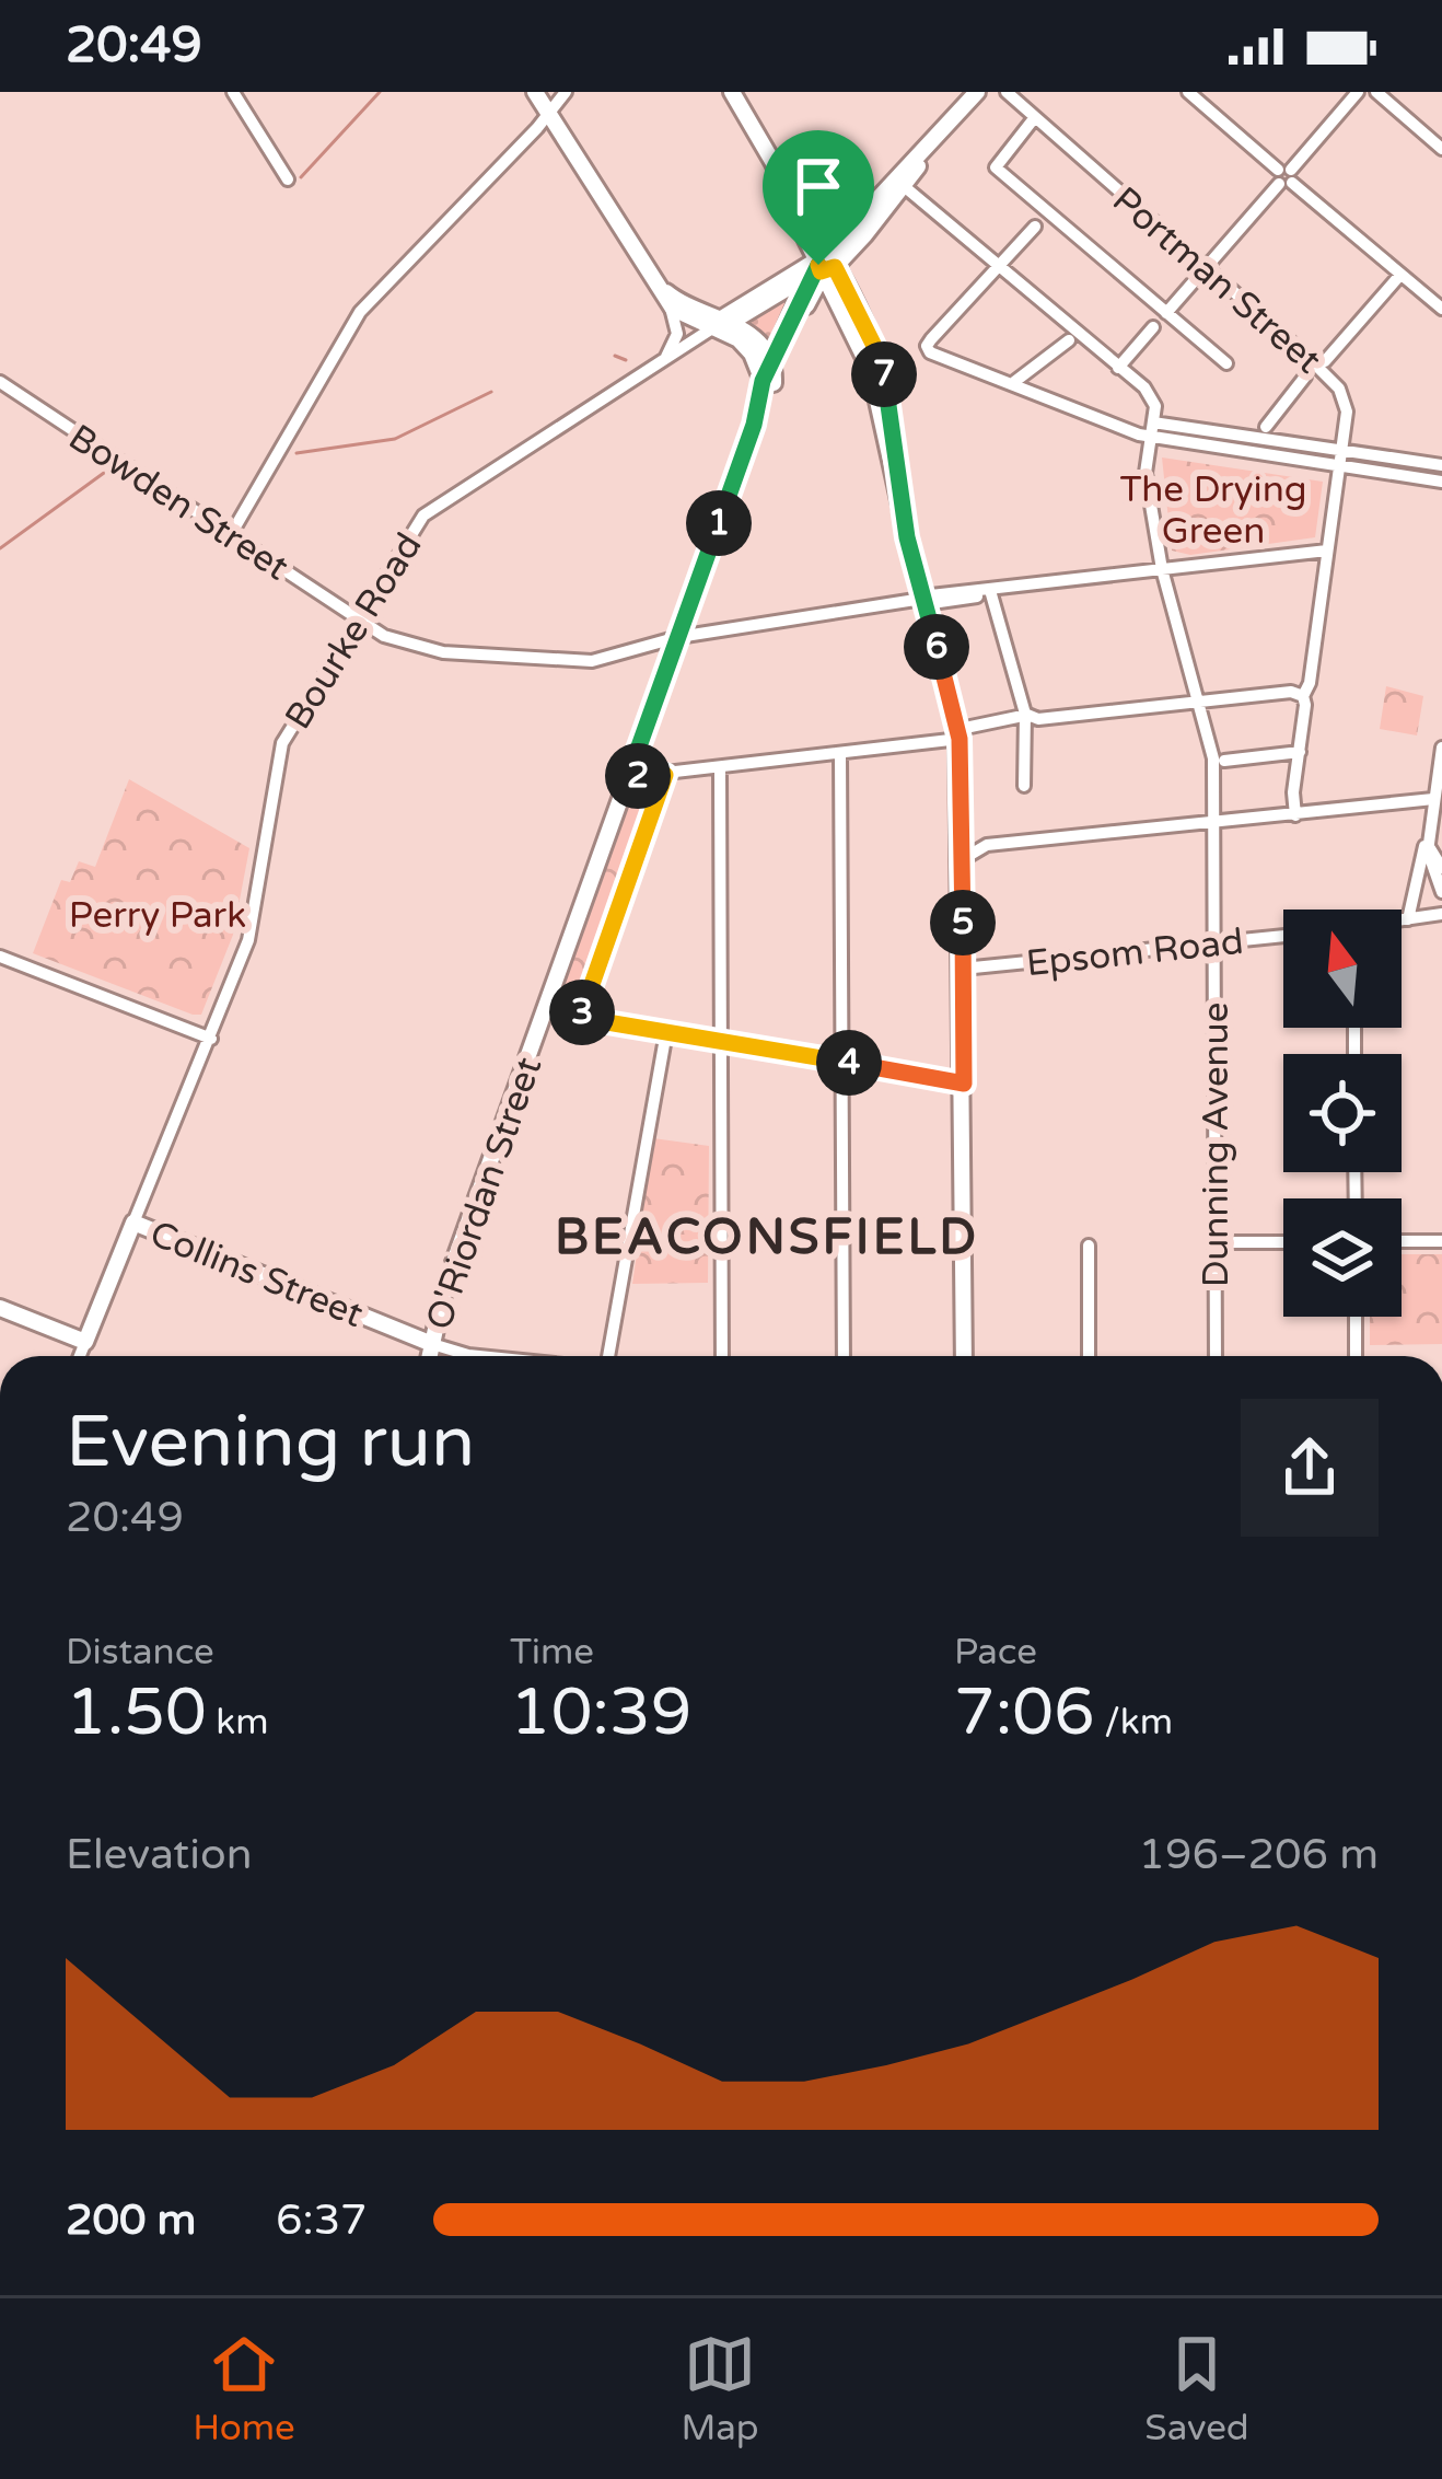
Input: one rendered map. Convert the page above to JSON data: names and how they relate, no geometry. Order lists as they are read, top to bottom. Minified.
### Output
{"streets":{"main road":["Bourke Road","O'Riordan Street","Collins Street"],"street":["Portman Street","Bowden Street","Epsom Road","Dunning Avenue"]},"crossings":[["Bowden Street","Bourke Road"],["Bowden Street","O'Riordan Street"],["Bourke Road","O'Riordan Street"],["Bourke Road","Collins Street"],["Epsom Road","Dunning Avenue"],["O'Riordan Street","Collins Street"]],"districts":["BEACONSFIELD"],"parks":["The Drying Green","Perry Park"],"north":"top","page":{"status":"20:49","pins":["7","1","6","2","5","3","4"],"heading":["Evening run","20:49"],"stats":[["Distance","1.50 km"],["Time","10:39"],["Pace","7:06 /km"]],"chart":["Elevation","196–206 m"],"list":[{"name":"200 m","note":"6:37"}],"tabs":["Home","Map","Saved"]}}
